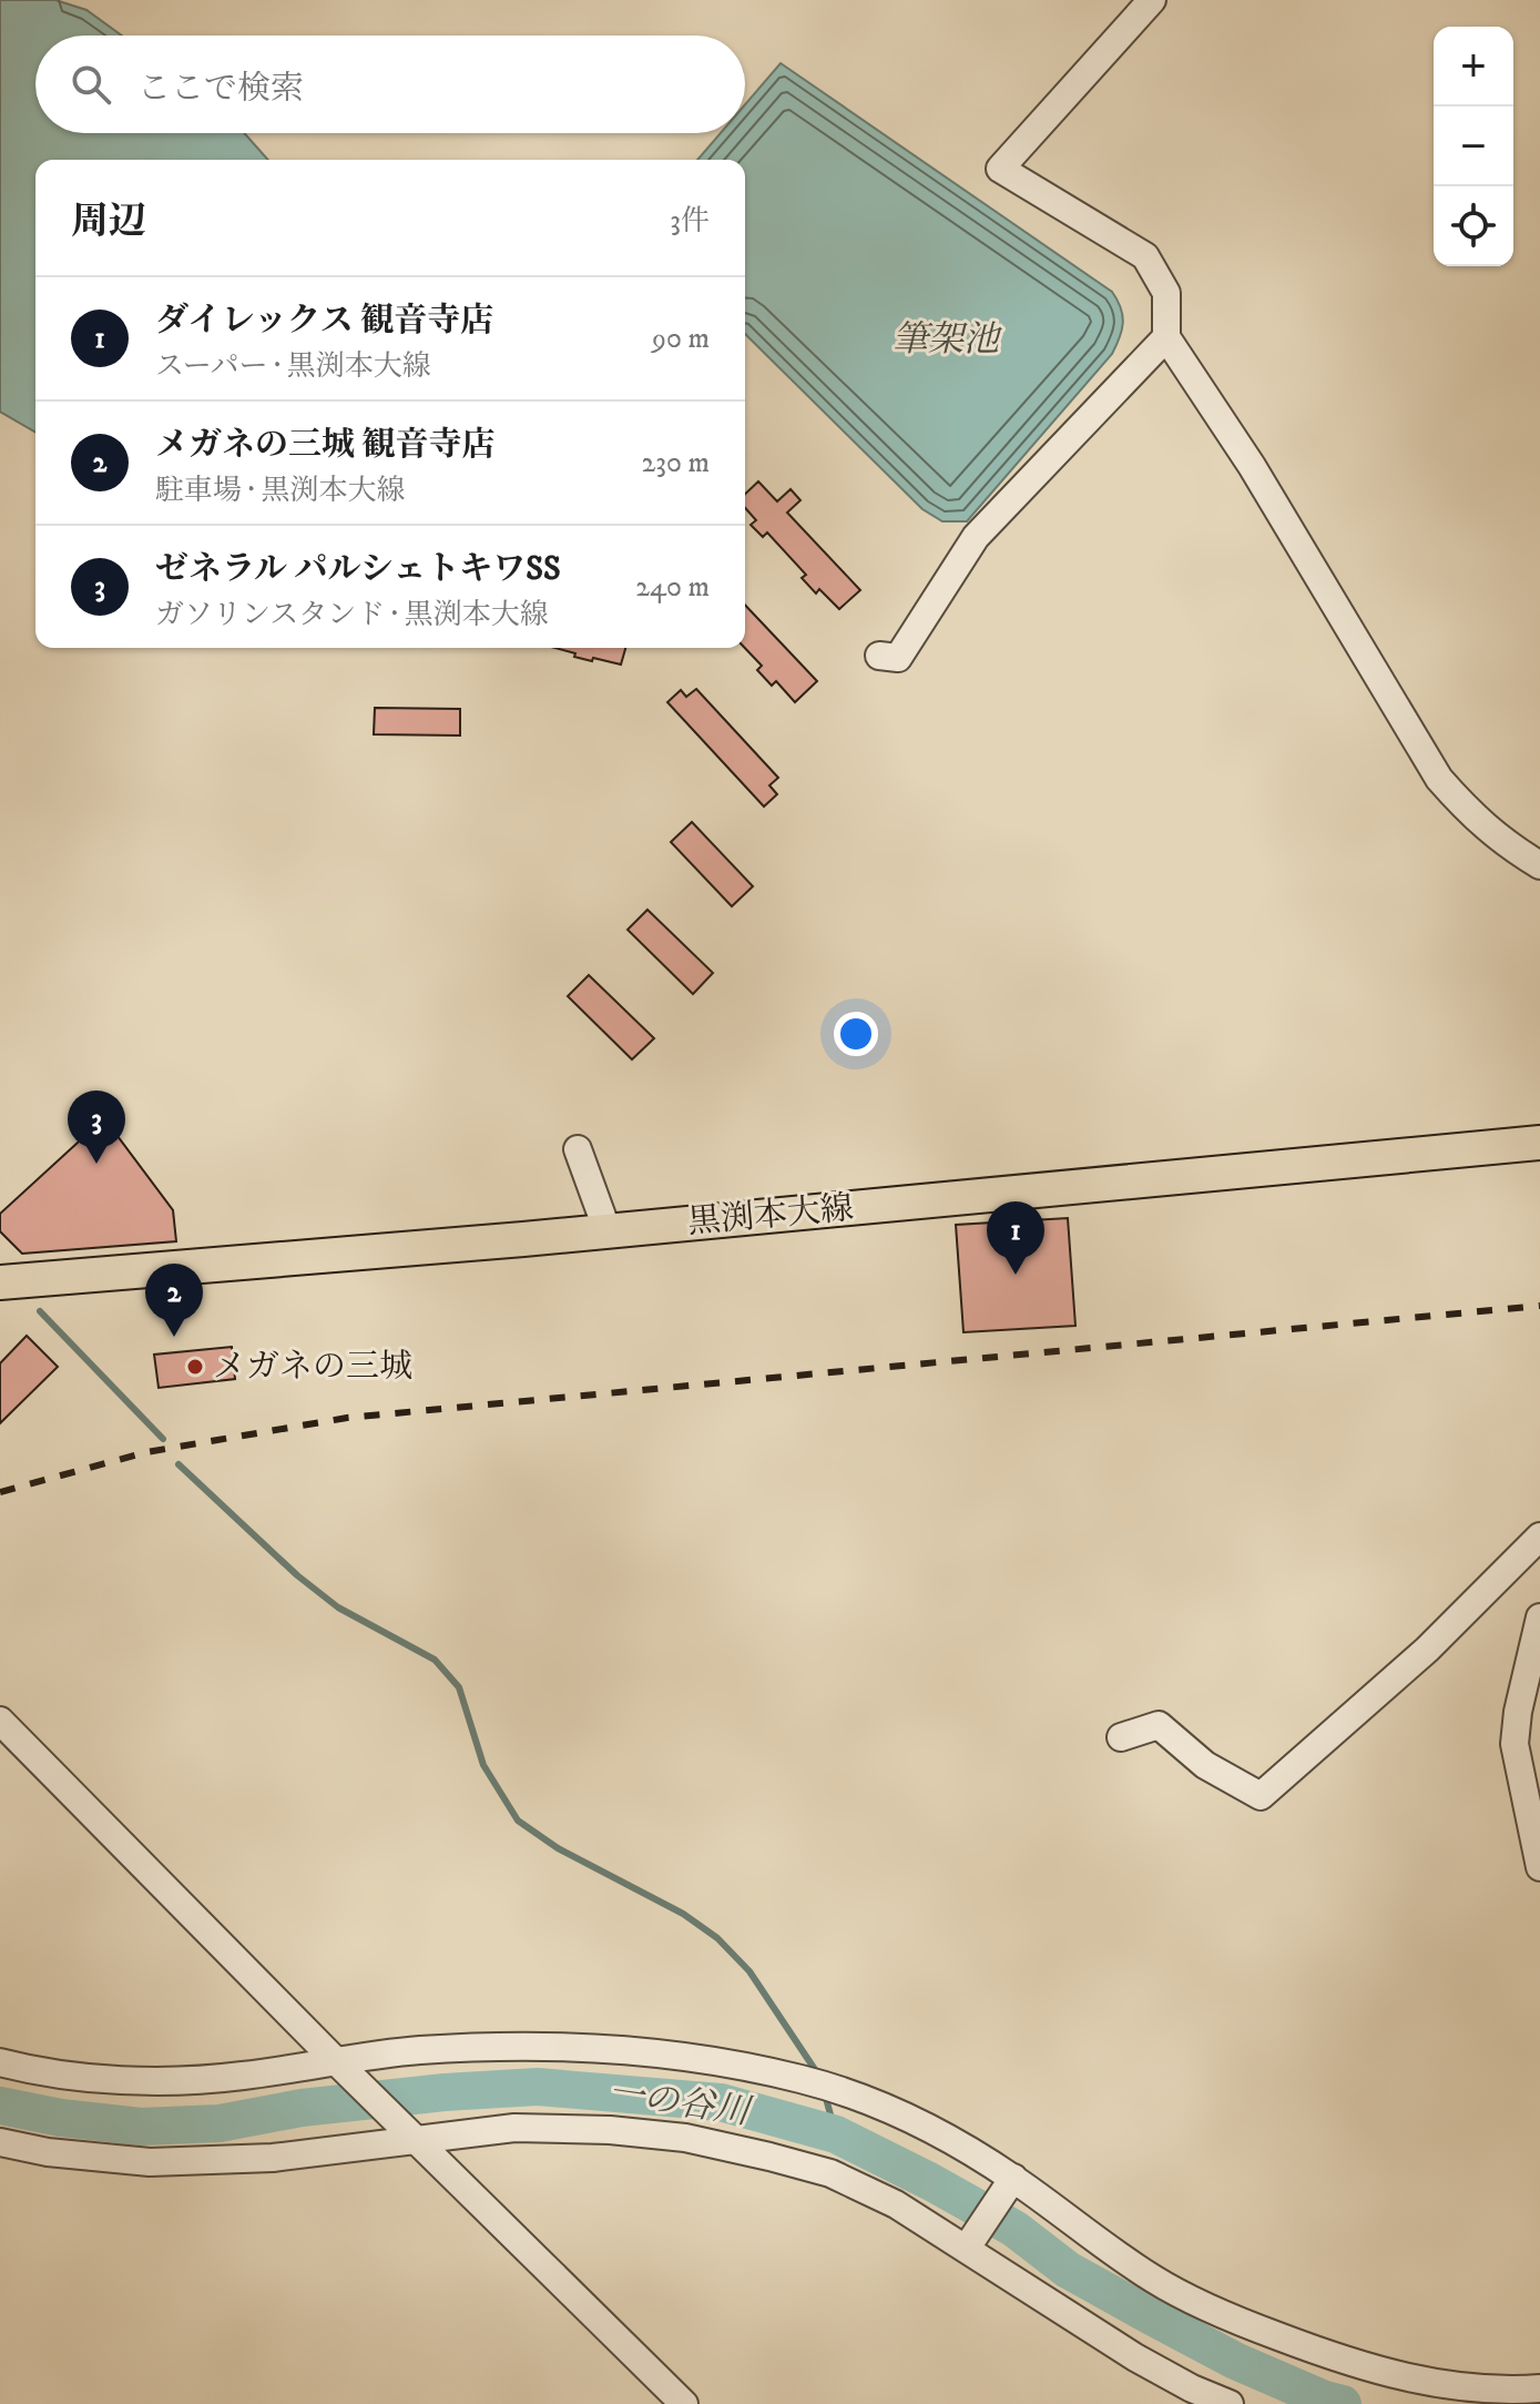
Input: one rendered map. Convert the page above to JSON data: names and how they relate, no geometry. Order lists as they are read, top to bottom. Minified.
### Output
{"streets":{"main road":["黒渕本大線"]},"water":["筆架池","一の谷川"],"places":["メガネの三城"],"page":{"map_buttons":["+","−"],"search":"ここで検索","heading":["周辺","3件"],"list":[{"mark":"1","name":"ダイレックス 観音寺店","note":"スーパー · 黒渕本大線","value":"90 m"},{"mark":"2","name":"メガネの三城 観音寺店","note":"駐車場 · 黒渕本大線","value":"230 m"},{"mark":"3","name":"ゼネラル パルシェトキワSS","note":"ガソリンスタンド · 黒渕本大線","value":"240 m"}],"pins":["3","1","2"]}}
